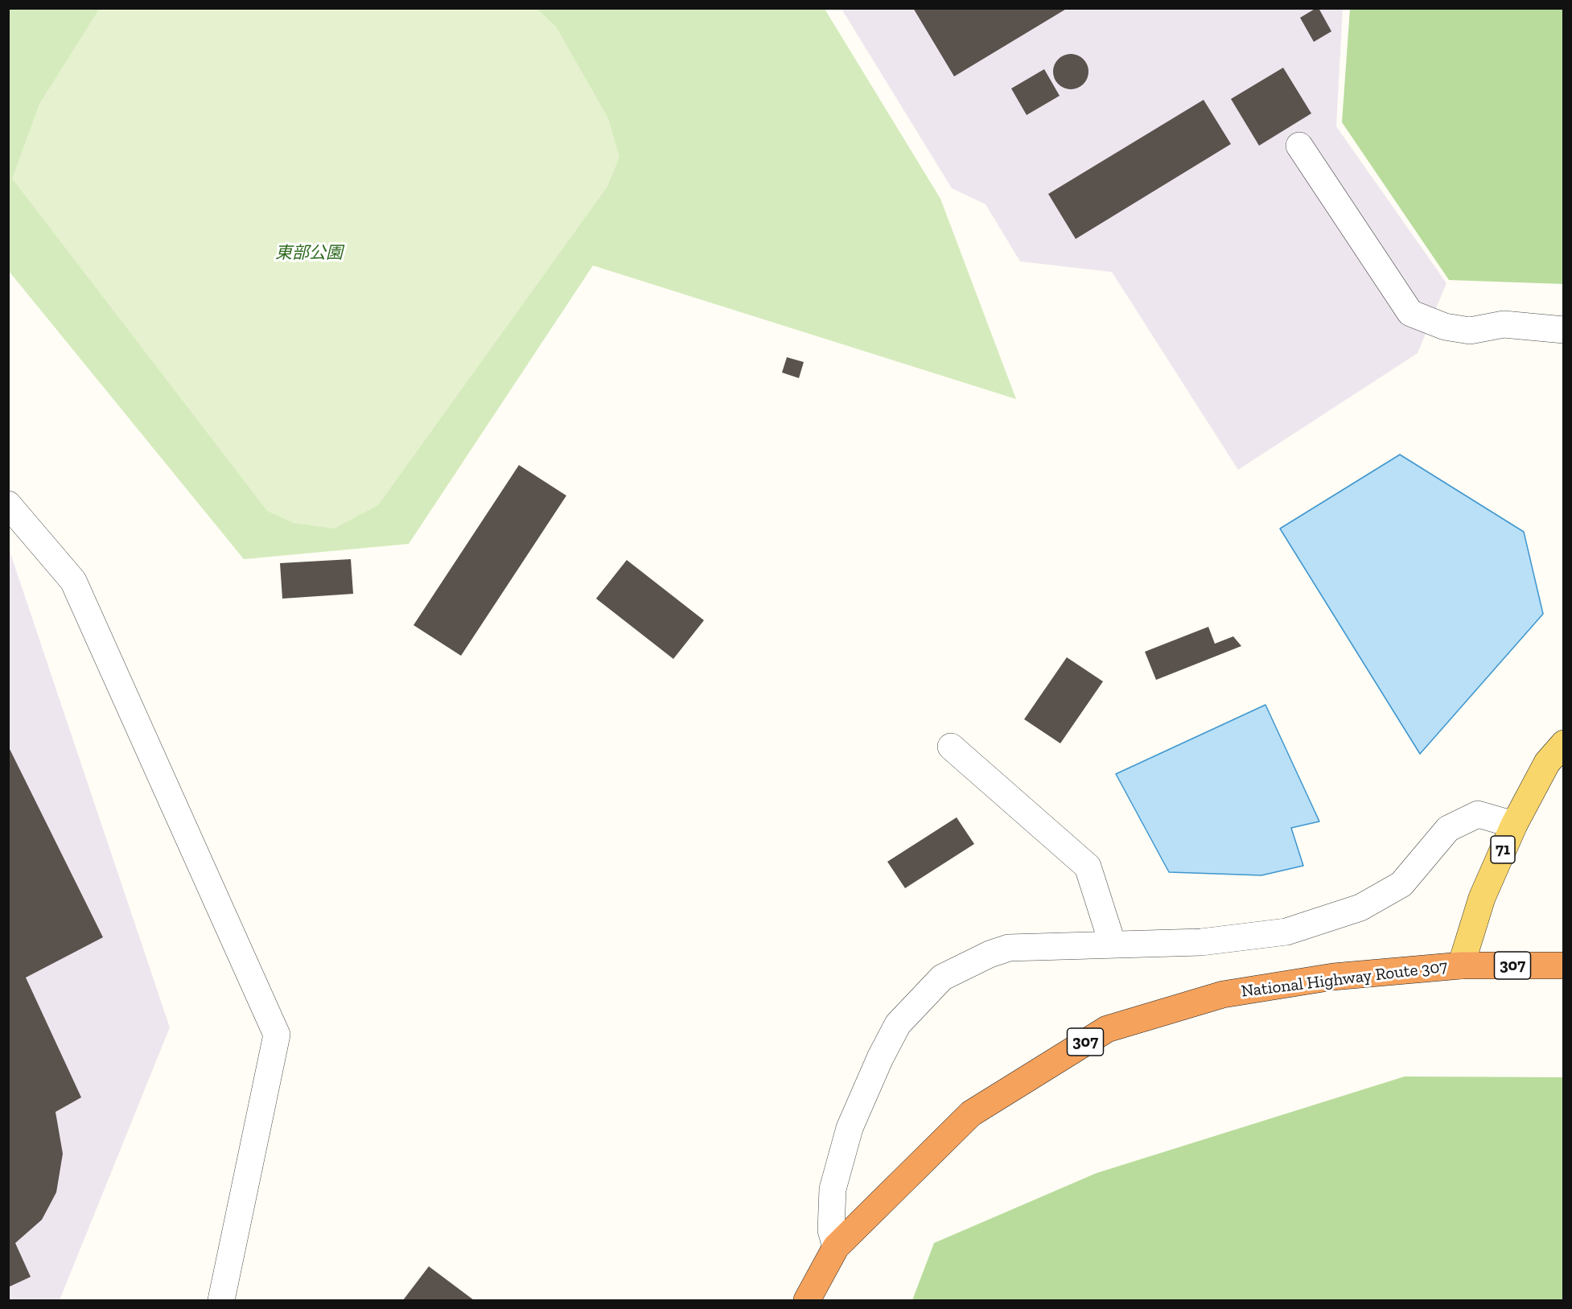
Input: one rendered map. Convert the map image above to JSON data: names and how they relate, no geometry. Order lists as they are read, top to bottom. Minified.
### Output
{"streets":{"highway":["307","National Highway Route 307"],"main road":["71"]},"crossings":[["71","National Highway Route 307"]],"parks":["東部公園"]}
